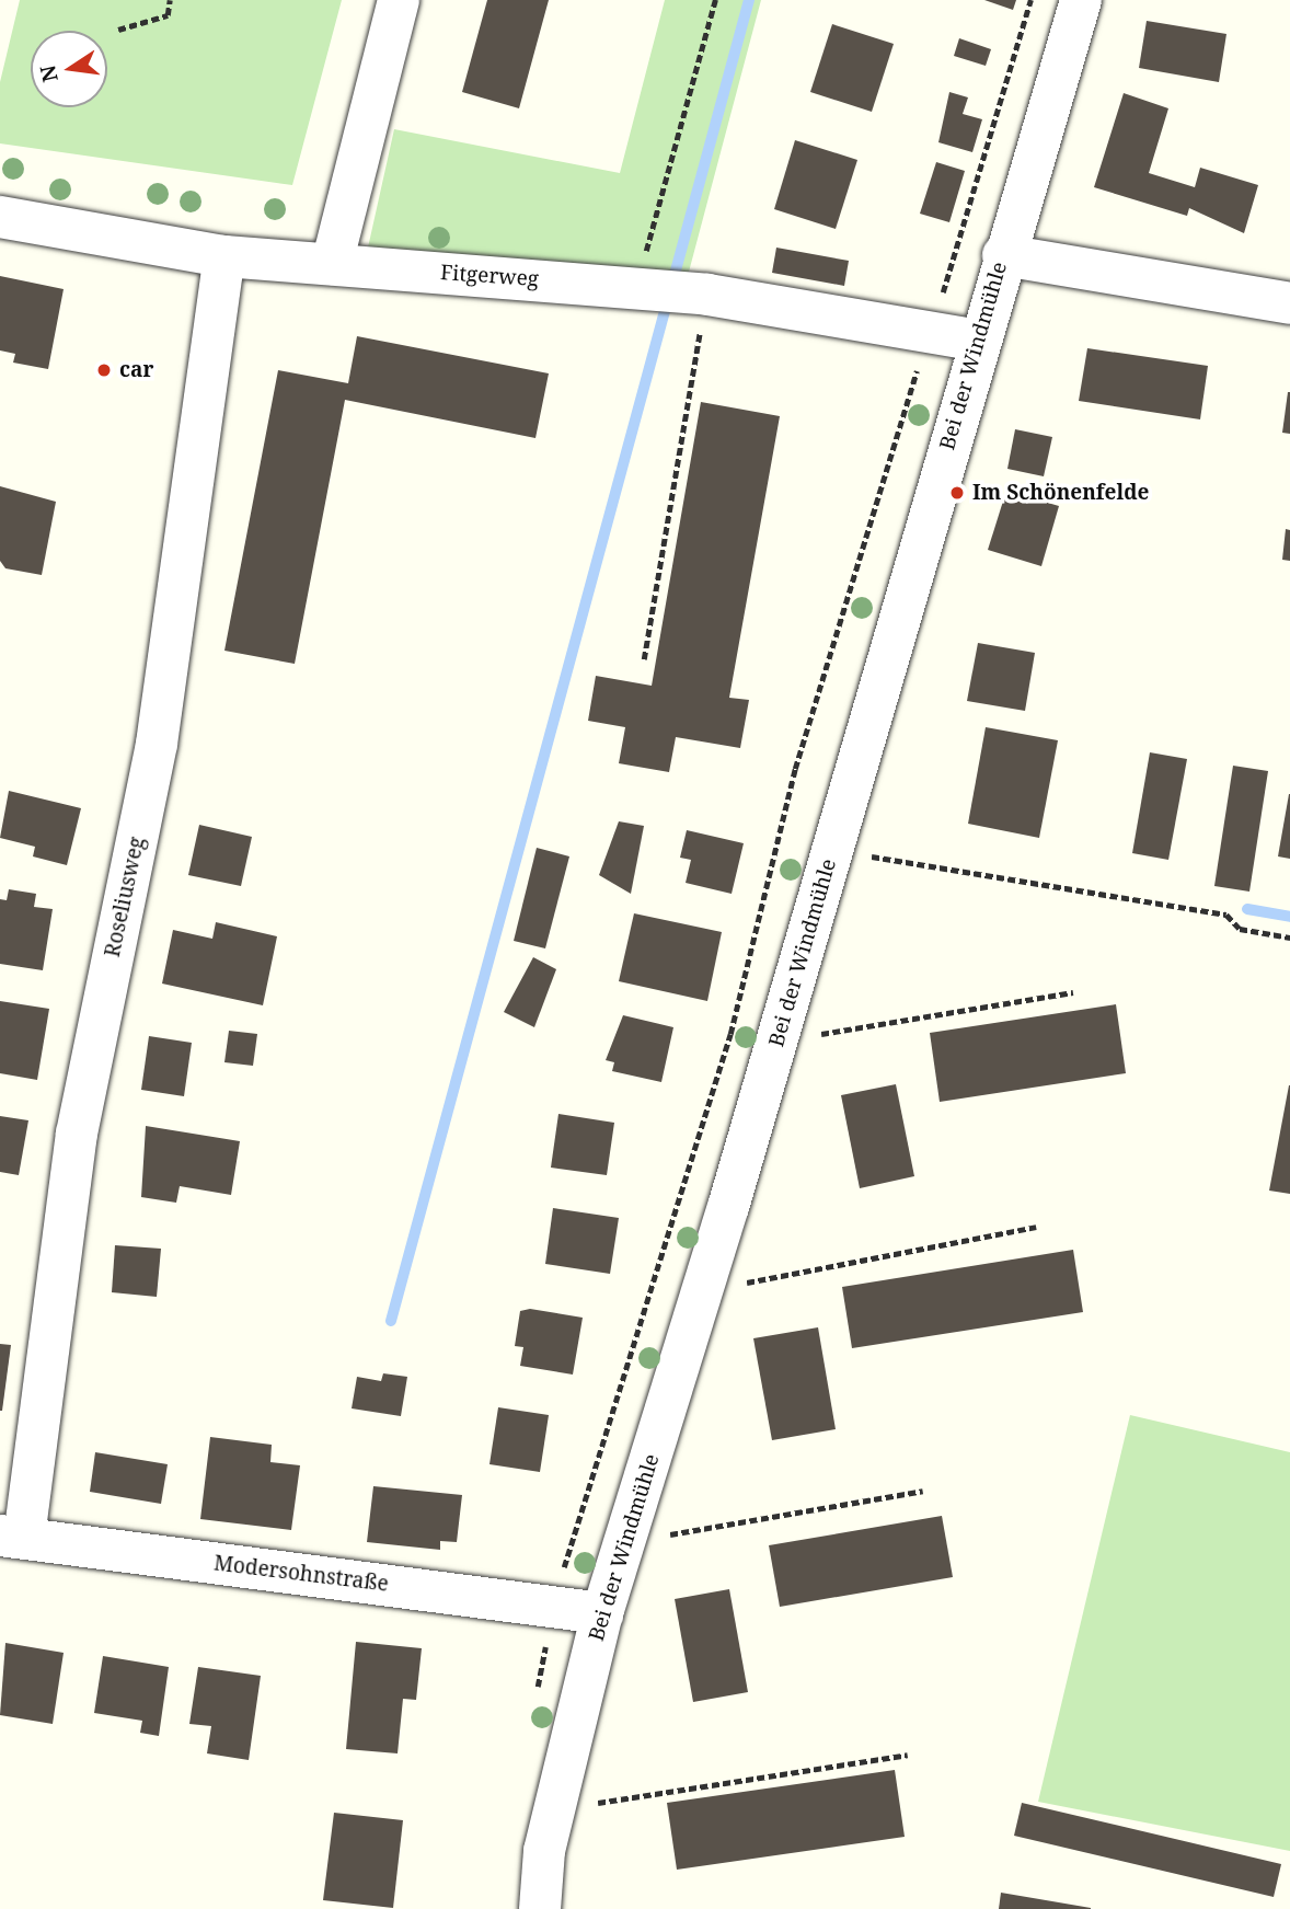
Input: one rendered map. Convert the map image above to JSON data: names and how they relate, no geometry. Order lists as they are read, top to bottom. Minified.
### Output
{"streets":{"street":["Fitgerweg","Bei der Windmühle","Roseliusweg","Modersohnstraße"]},"crossings":[["Fitgerweg","Bei der Windmühle"],["Fitgerweg","Roseliusweg"],["Bei der Windmühle","Modersohnstraße"],["Roseliusweg","Modersohnstraße"]],"places":["car","Im Schönenfelde"],"north":"left"}
